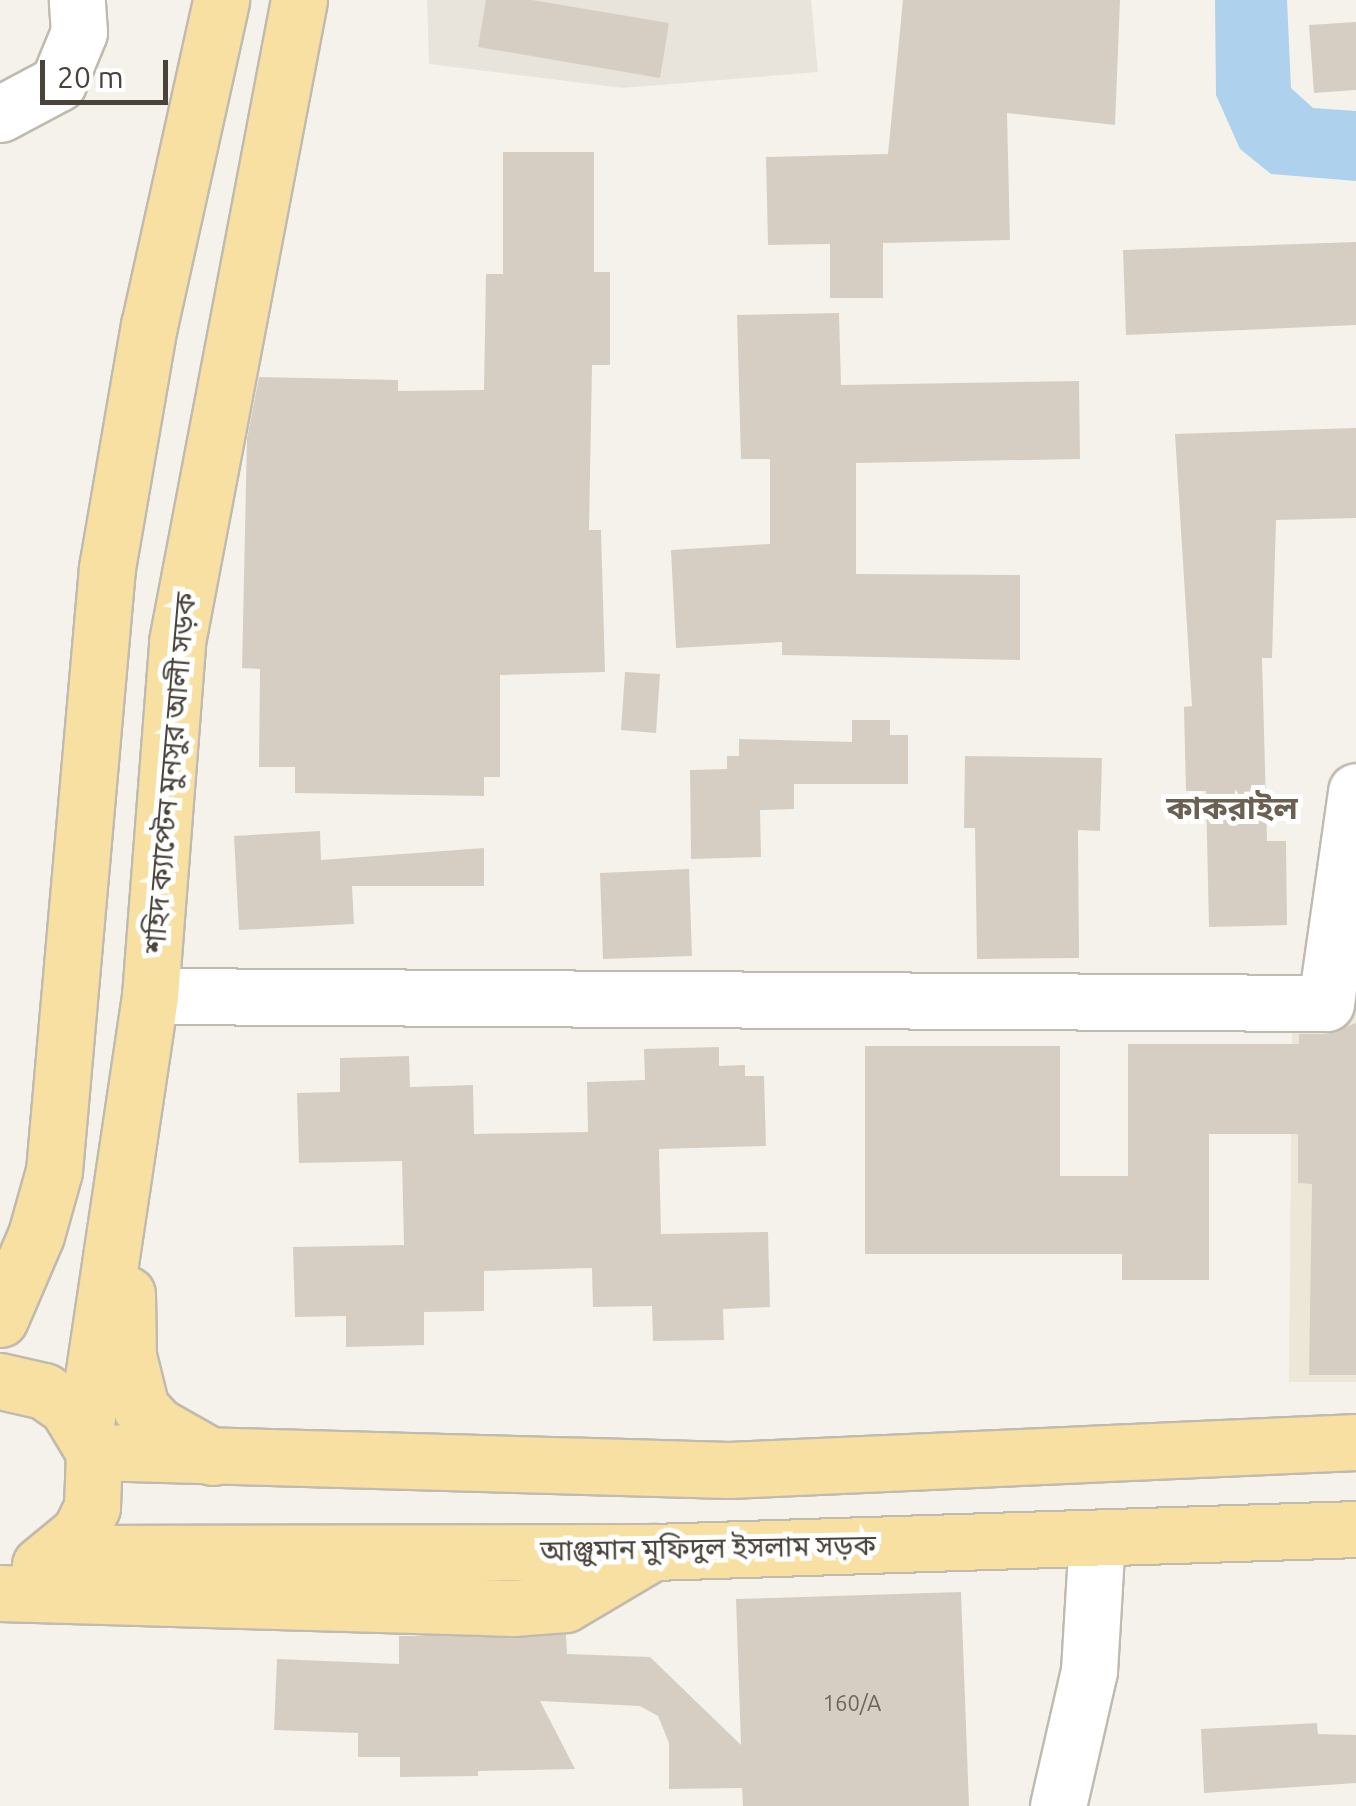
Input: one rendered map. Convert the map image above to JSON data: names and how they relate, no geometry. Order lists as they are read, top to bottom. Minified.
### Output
{"streets":{"main road":["শহিদ ক্যাপ্টেন মুনসুর আলী সড়ক","আঞ্জুমান মুফিদুল ইসলাম সড়ক"]},"crossings":[["শহিদ ক্যাপ্টেন মুনসুর আলী সড়ক","আঞ্জুমান মুফিদুল ইসলাম সড়ক"]],"districts":["কাকরাইল"],"house_numbers":["160/A"],"scale_bar":"20 m"}
